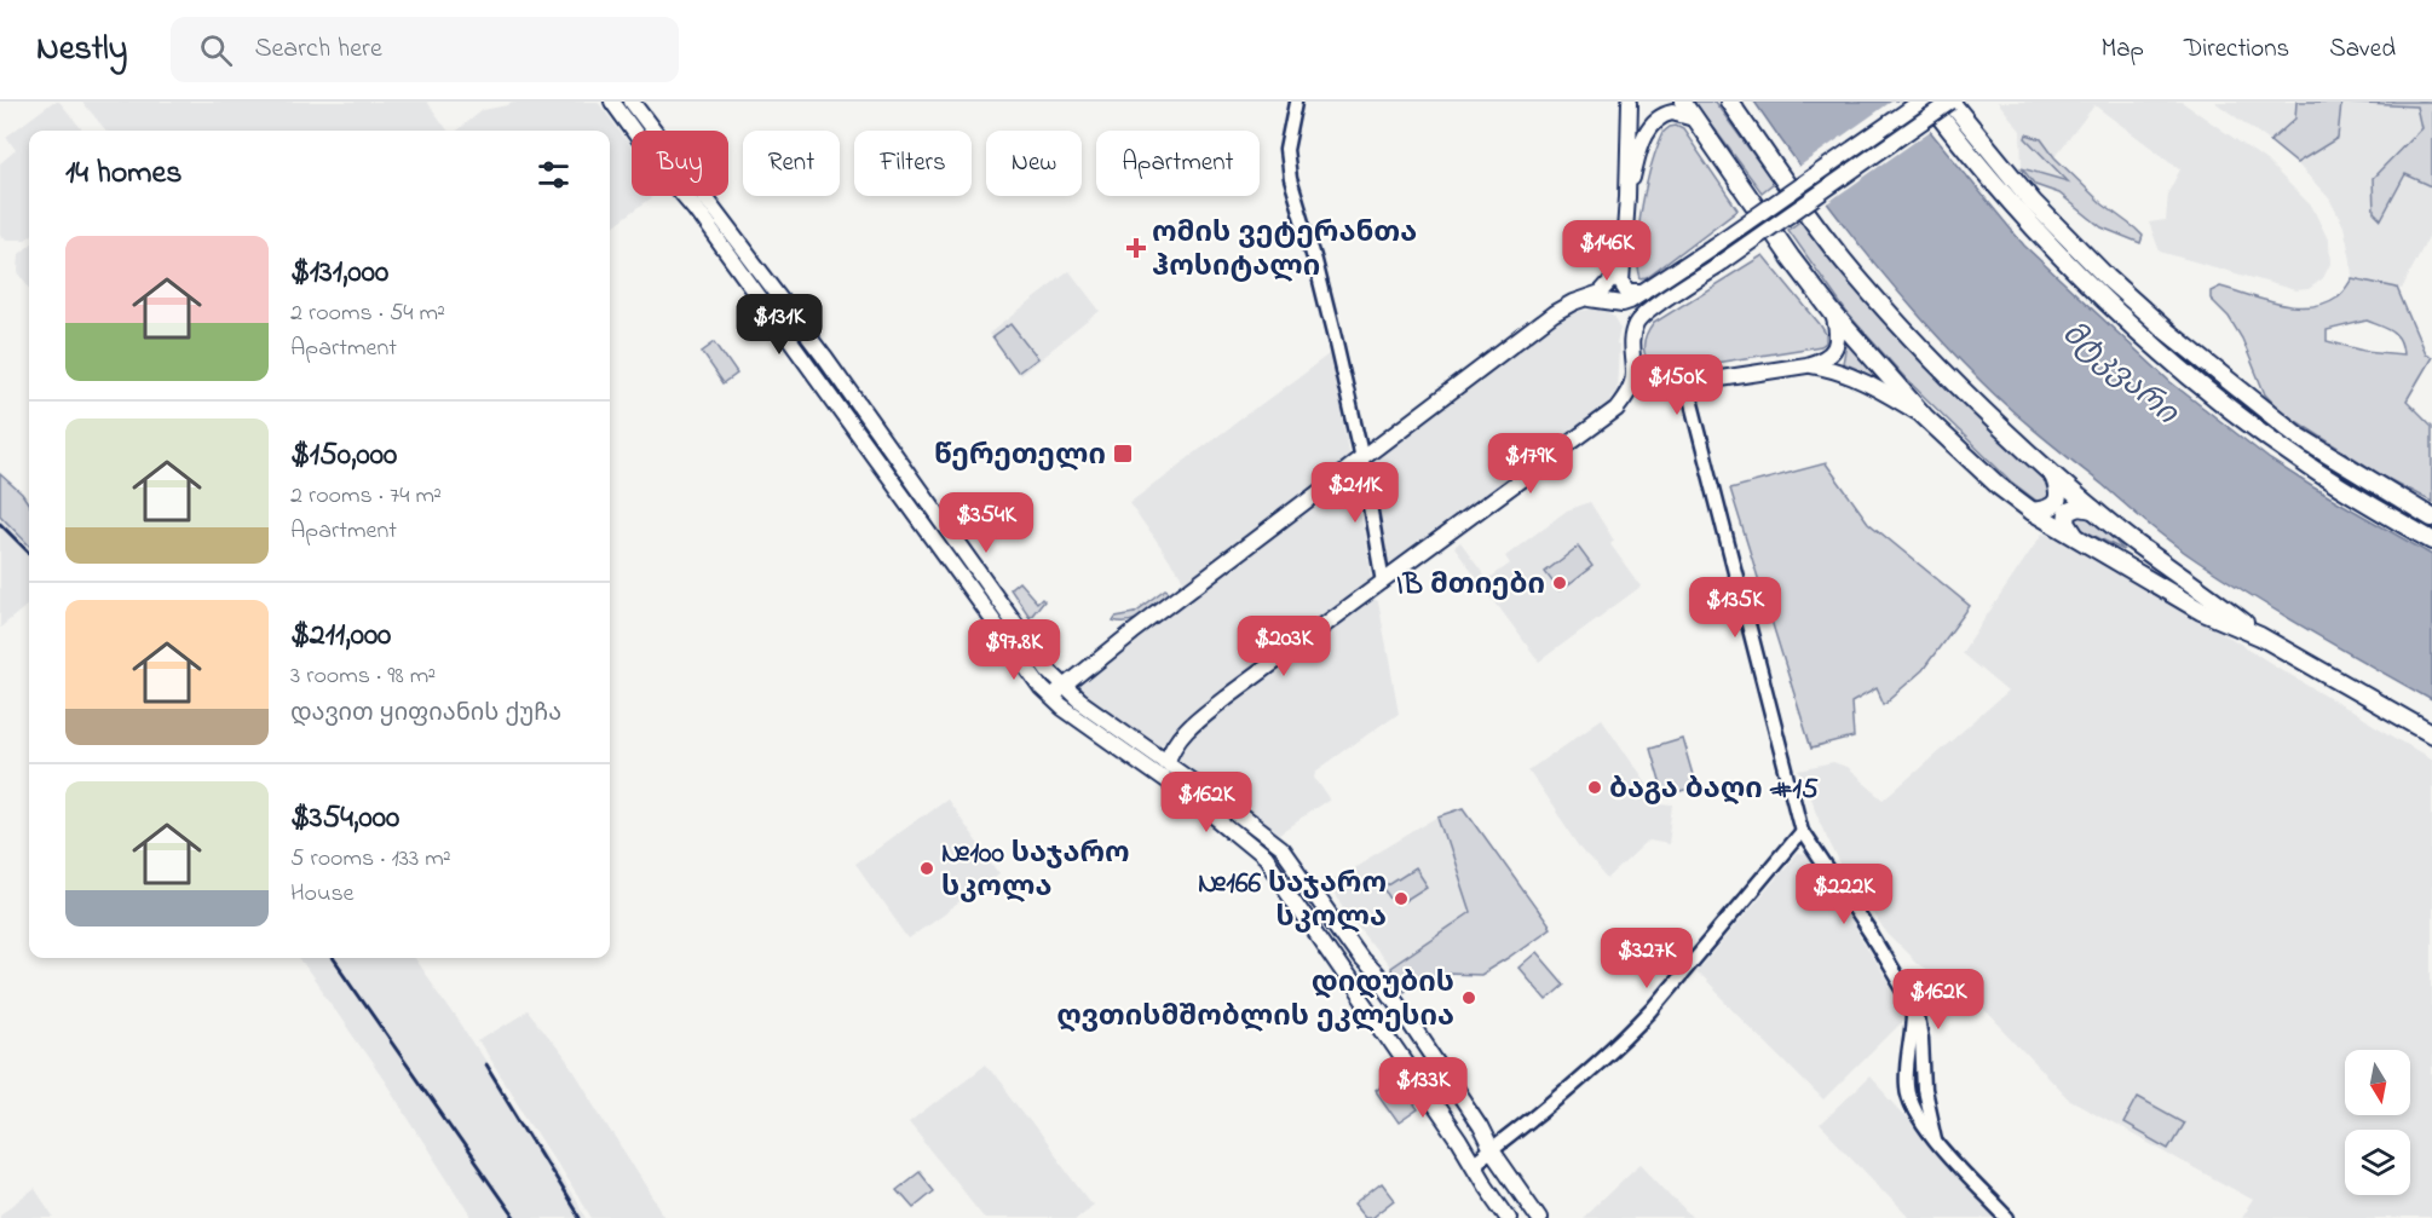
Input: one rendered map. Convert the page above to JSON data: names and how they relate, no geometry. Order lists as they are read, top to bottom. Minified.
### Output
{"water":["მტკვარი"],"places":{"health":["ომის ვეტერანთა ჰოსიტალი"],"transit":["წერეთელი"],"other":["IB მთიები","ბაგა ბაღი #15","№100 საჯარო სკოლა","№166 საჯარო სკოლა","დიდუბის ღვთისმშობლის ეკლესია"]},"north":"bottom","page":{"header":"Nestly","search":"Search here","nav":["Map","Directions","Saved"],"chip":["Buy","Rent","Filters","New","Apartment"],"heading":"14 homes","list":[{"name":"$131,000","note":"2 rooms · 54 m² · Apartment"},{"name":"$150,000","note":"2 rooms · 74 m² · Apartment"},{"name":"$211,000","note":"3 rooms · 98 m² · დავით ყიფიანის ქუჩა"},{"name":"$354,000","note":"5 rooms · 133 m² · House"}],"price":["$146K","$131K","$150K","$179K","$211K","$354K","$135K","$203K","$97.8K","$162K","$222K","$327K","$162K","$133K"]}}
